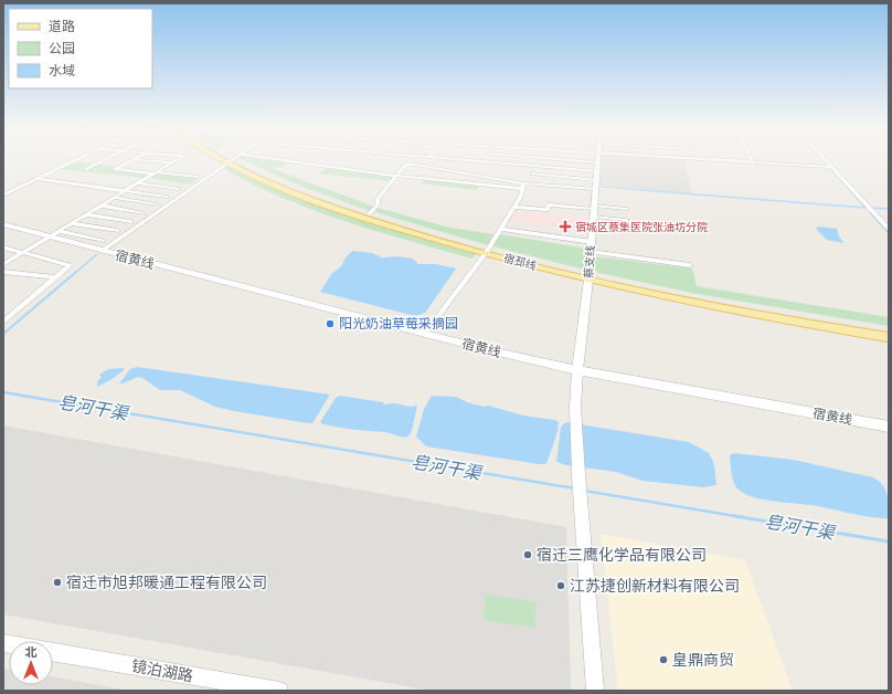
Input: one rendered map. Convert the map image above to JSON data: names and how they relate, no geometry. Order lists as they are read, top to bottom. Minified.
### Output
{"streets":{"main road":["宿黄线","宿邳线"],"street":["蔡支线","镜泊湖路"]},"crossings":[["宿黄线","蔡支线"],["宿邳线","蔡支线"]],"water":["皂河干渠"],"places":{"health":["宿城区蔡集医院张油坊分院"],"other":["阳光奶油草莓采摘园","宿迁三鹰化学品有限公司","宿迁市旭邦暖通工程有限公司","江苏捷创新材料有限公司","皇鼎商贸"]},"legend":["道路","公园","水域"],"north":"top"}
